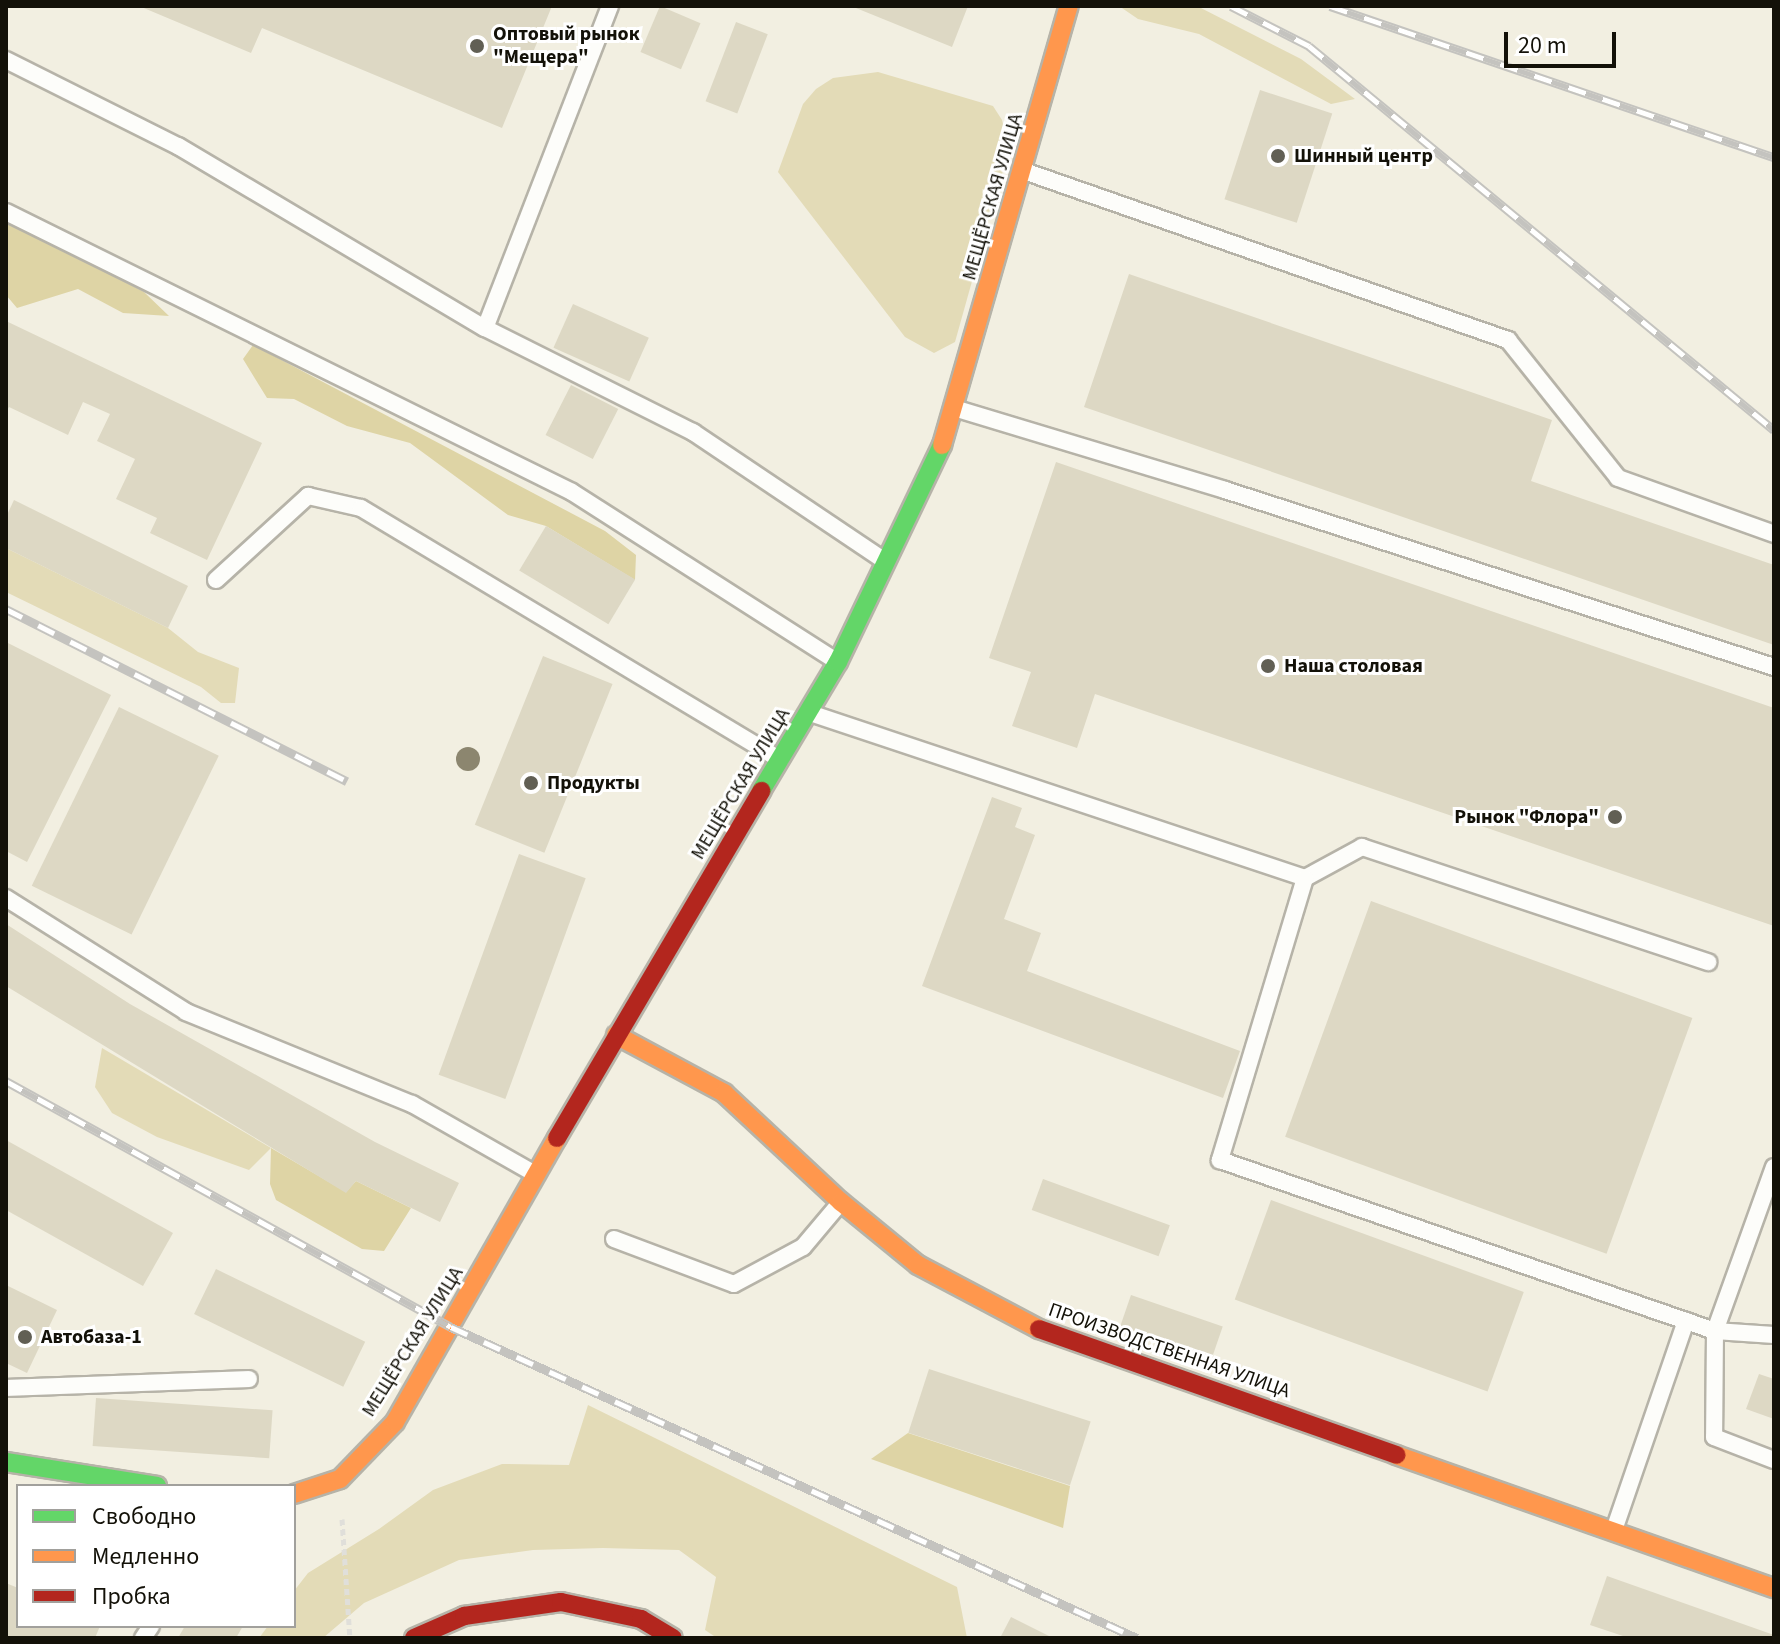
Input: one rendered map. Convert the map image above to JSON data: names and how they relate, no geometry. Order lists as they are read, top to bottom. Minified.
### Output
{"streets":{"main road":["МЕЩЁРСКАЯ УЛИЦА","ПРОИЗВОДСТВЕННАЯ УЛИЦА"]},"crossings":[["МЕЩЁРСКАЯ УЛИЦА","ПРОИЗВОДСТВЕННАЯ УЛИЦА"]],"places":["Оптовый рынок \"Мещера\"","Шинный центр","Наша столовая","Продукты","Рынок \"Флора\"","Автобаза-1"],"legend":["Свободно","Медленно","Пробка"],"scale_bar":"20 m"}
